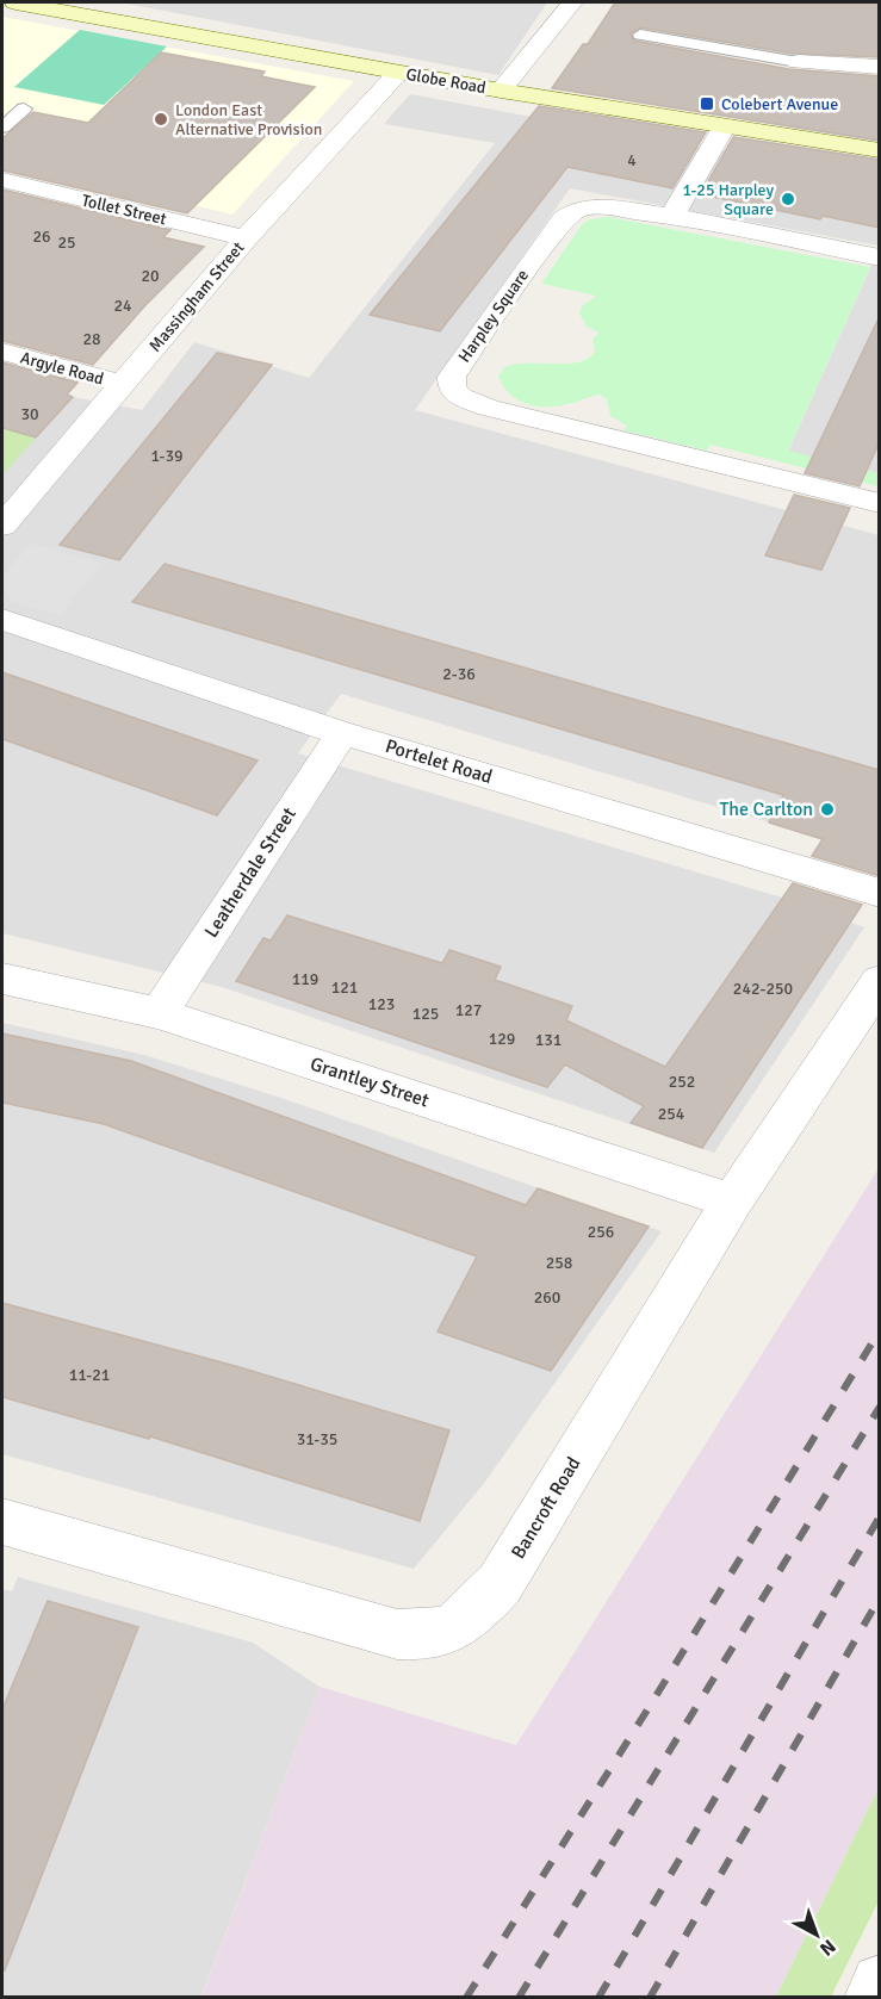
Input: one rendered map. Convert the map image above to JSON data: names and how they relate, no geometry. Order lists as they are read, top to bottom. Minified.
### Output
{"streets":{"main road":["Globe Road"],"street":["Tollet Street","Massingham Street","Harpley Square","Argyle Road","Portelet Road","Leatherdale Street","Grantley Street","Bancroft Road"]},"crossings":[["Globe Road","Massingham Street"],["Tollet Street","Massingham Street"],["Massingham Street","Argyle Road"],["Portelet Road","Leatherdale Street"],["Leatherdale Street","Grantley Street"],["Grantley Street","Bancroft Road"]],"places":{"transit":["Colebert Avenue"],"other":["London East Alternative Provision","1-25 Harpley Square","The Carlton"]},"house_numbers":["4","26","25","20","24","28","30","1-39","2-36","119","121","242-250","123","127","125","129","131","252","254","256","258","260","11-21","31-35"],"north":"bottom right"}
